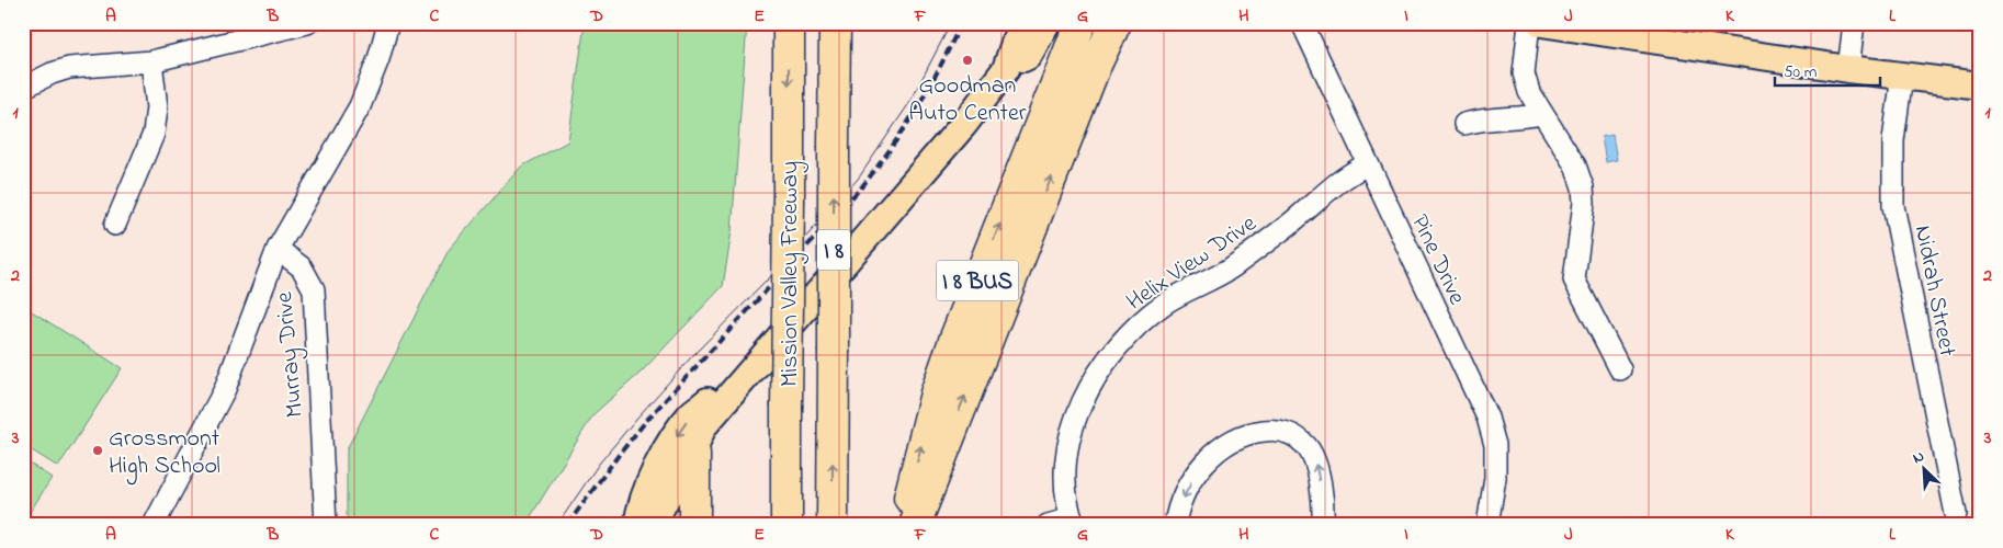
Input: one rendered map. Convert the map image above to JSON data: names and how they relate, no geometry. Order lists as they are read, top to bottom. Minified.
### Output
{"streets":{"highway":["I 8","Mission Valley Freeway","I 8 BUS"],"street":["Pine Drive","Helix View Drive","Nidrah Street","Murray Drive"]},"crossings":[["Pine Drive","Helix View Drive"]],"places":["Goodman Auto Center","Grossmont High School"],"scale_bar":"50 m","north":"top left","grid":{"columns":["A","B","C","D","E","F","G","H","I","J","K","L"],"rows":["1","2","3"]}}
